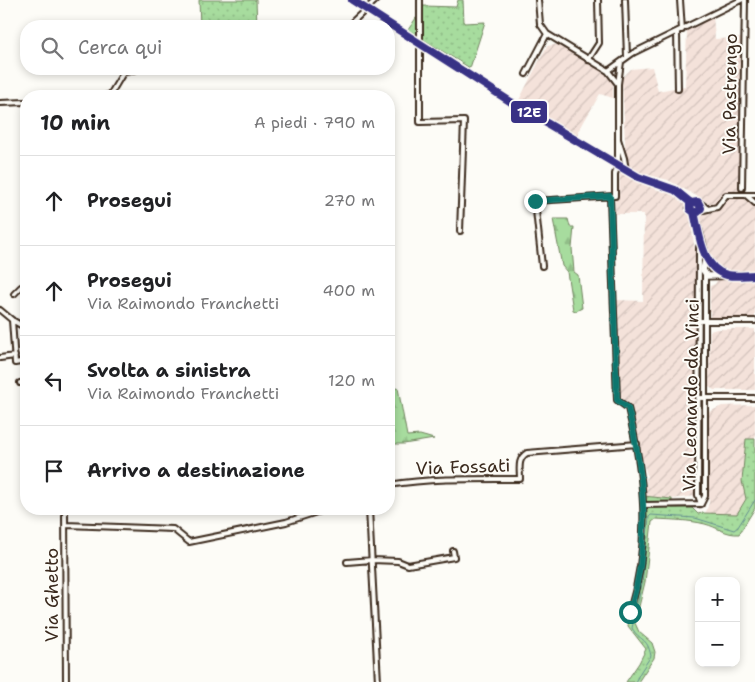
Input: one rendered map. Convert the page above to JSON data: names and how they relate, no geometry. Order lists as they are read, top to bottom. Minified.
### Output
{"streets":{"street":["Via Pastrengo","Via Leonardo da Vinci","Via Fossati","Via Ghetto"]},"lines":["transit line 12E"],"page":{"search":"Cerca qui","heading":["10 min","A piedi · 790 m"],"list":[["Prosegui","270 m"],["Prosegui","Via Raimondo Franchetti","400 m"],["Svolta a sinistra","Via Raimondo Franchetti","120 m"],"Arrivo a destinazione"],"map_buttons":["+","−"]}}
